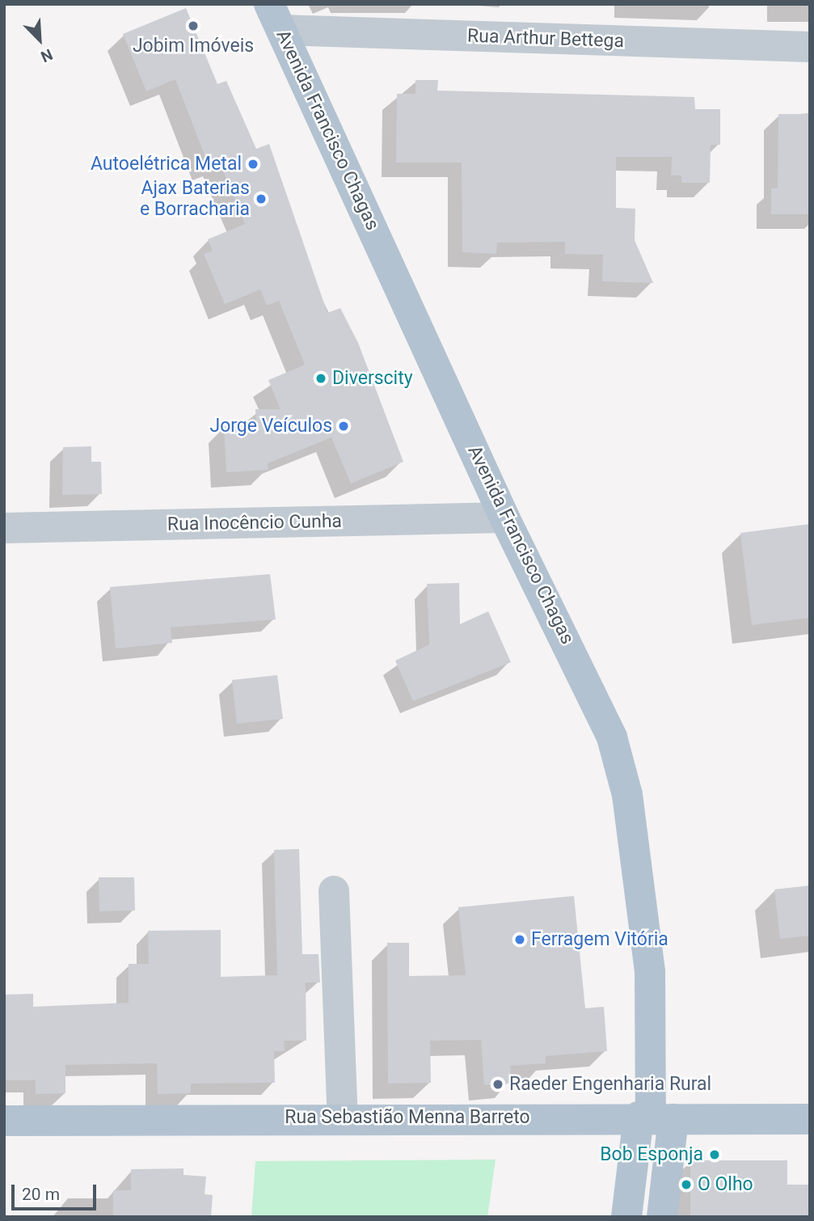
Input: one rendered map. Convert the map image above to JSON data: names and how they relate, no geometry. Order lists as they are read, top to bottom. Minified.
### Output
{"streets":{"main road":["Avenida Francisco Chagas","Rua Sebastião Menna Barreto"],"street":["Rua Arthur Bettega","Rua Inocêncio Cunha"]},"crossings":[["Rua Arthur Bettega","Avenida Francisco Chagas"],["Avenida Francisco Chagas","Rua Inocêncio Cunha"],["Avenida Francisco Chagas","Rua Sebastião Menna Barreto"]],"places":["Jobim Imóveis","Autoelétrica Metal","Ajax Baterias e Borracharia","Diverscity","Jorge Veículos","Ferragem Vitória","Raeder Engenharia Rural","Bob Esponja","O Olho"],"scale_bar":"20 m","north":"bottom right"}
